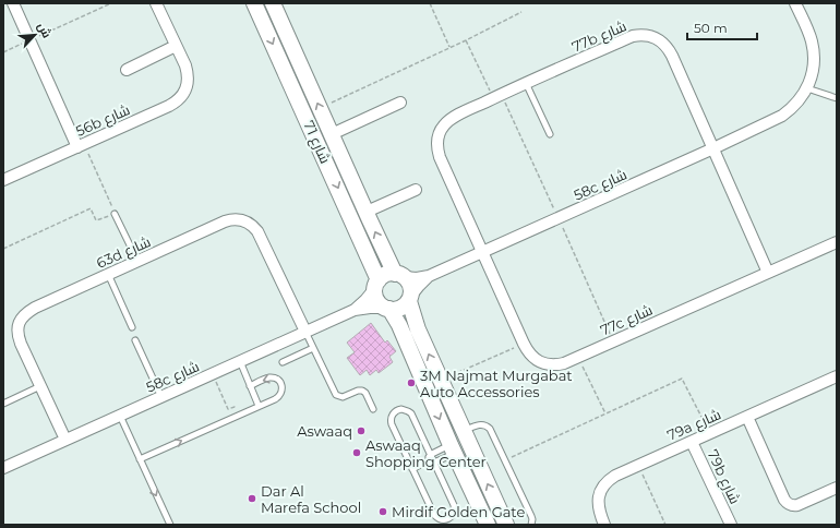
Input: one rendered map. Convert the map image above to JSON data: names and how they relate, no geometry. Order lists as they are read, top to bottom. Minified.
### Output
{"streets":{"street":["77b شارع","56b شارع","شارع 71","58c شارع","63d شارع","77c شارع","79a شارع","79b شارع"]},"crossings":[["77b شارع","58c شارع"],["77b شارع","77c شارع"],["شارع 71","58c شارع"],["58c شارع","63d شارع"],["58c شارع","77c شارع"],["79a شارع","79b شارع"]],"places":["3M Najmat Murgabat Auto Accessories","Aswaaq","Aswaaq Shopping Center","Dar Al Marefa School","Mirdif Golden Gate"],"scale_bar":"50 m","north":"top right"}
